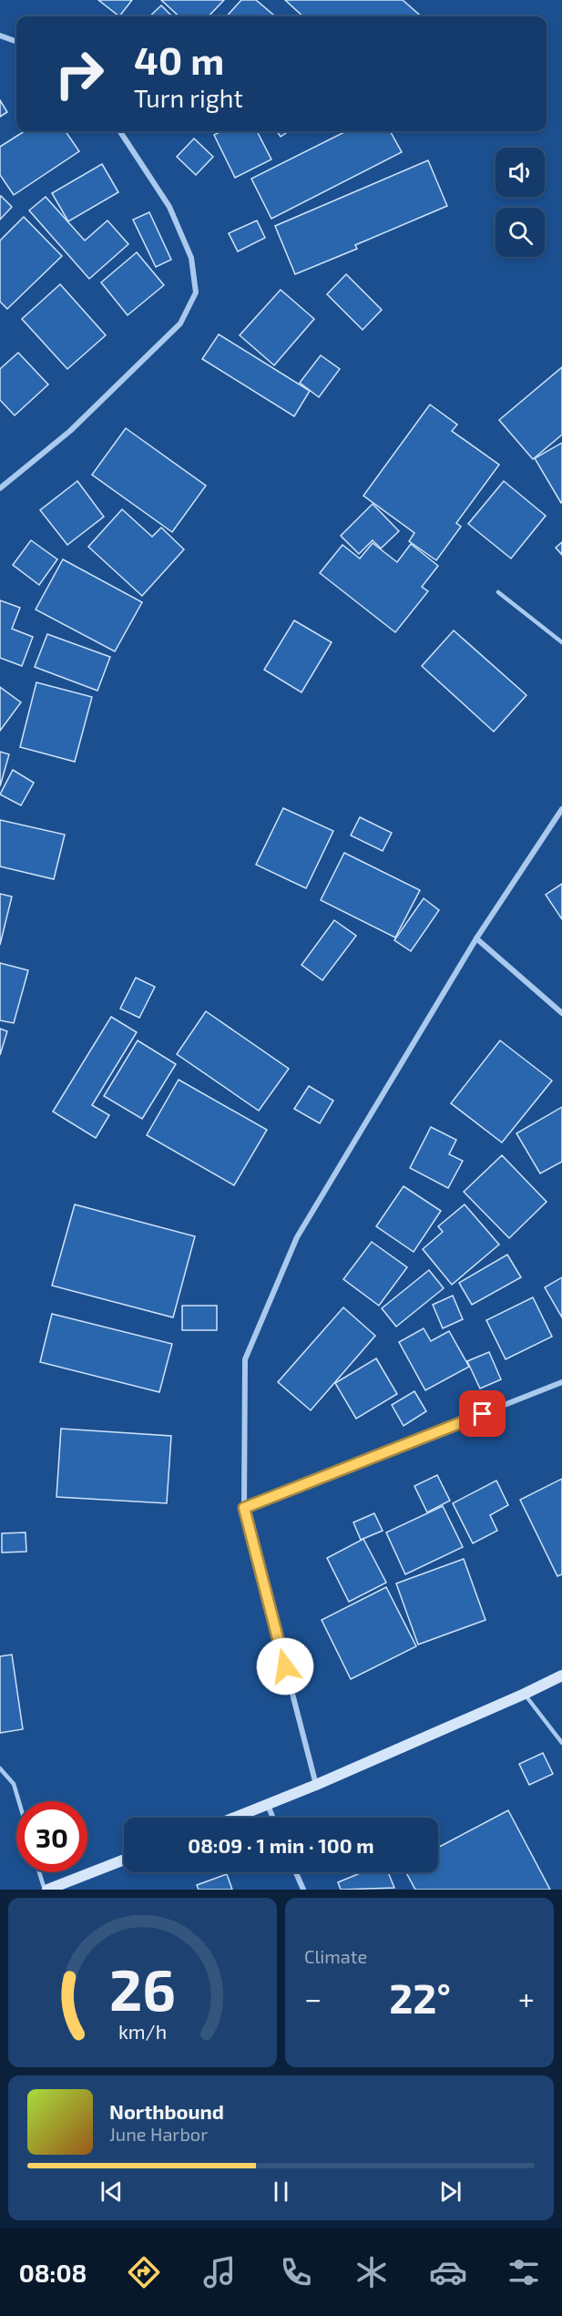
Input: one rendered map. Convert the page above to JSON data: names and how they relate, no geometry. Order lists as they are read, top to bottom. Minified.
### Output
{"page":{"turn":["40 m","Turn right"],"limit":"30","trip":"08:09 · 1 min · 100 m","tile":"Climate","heat":["−","22°","+"],"song":["Northbound","June Harbor"],"tabs":"08:08","gauge":["26","km/h"]}}
